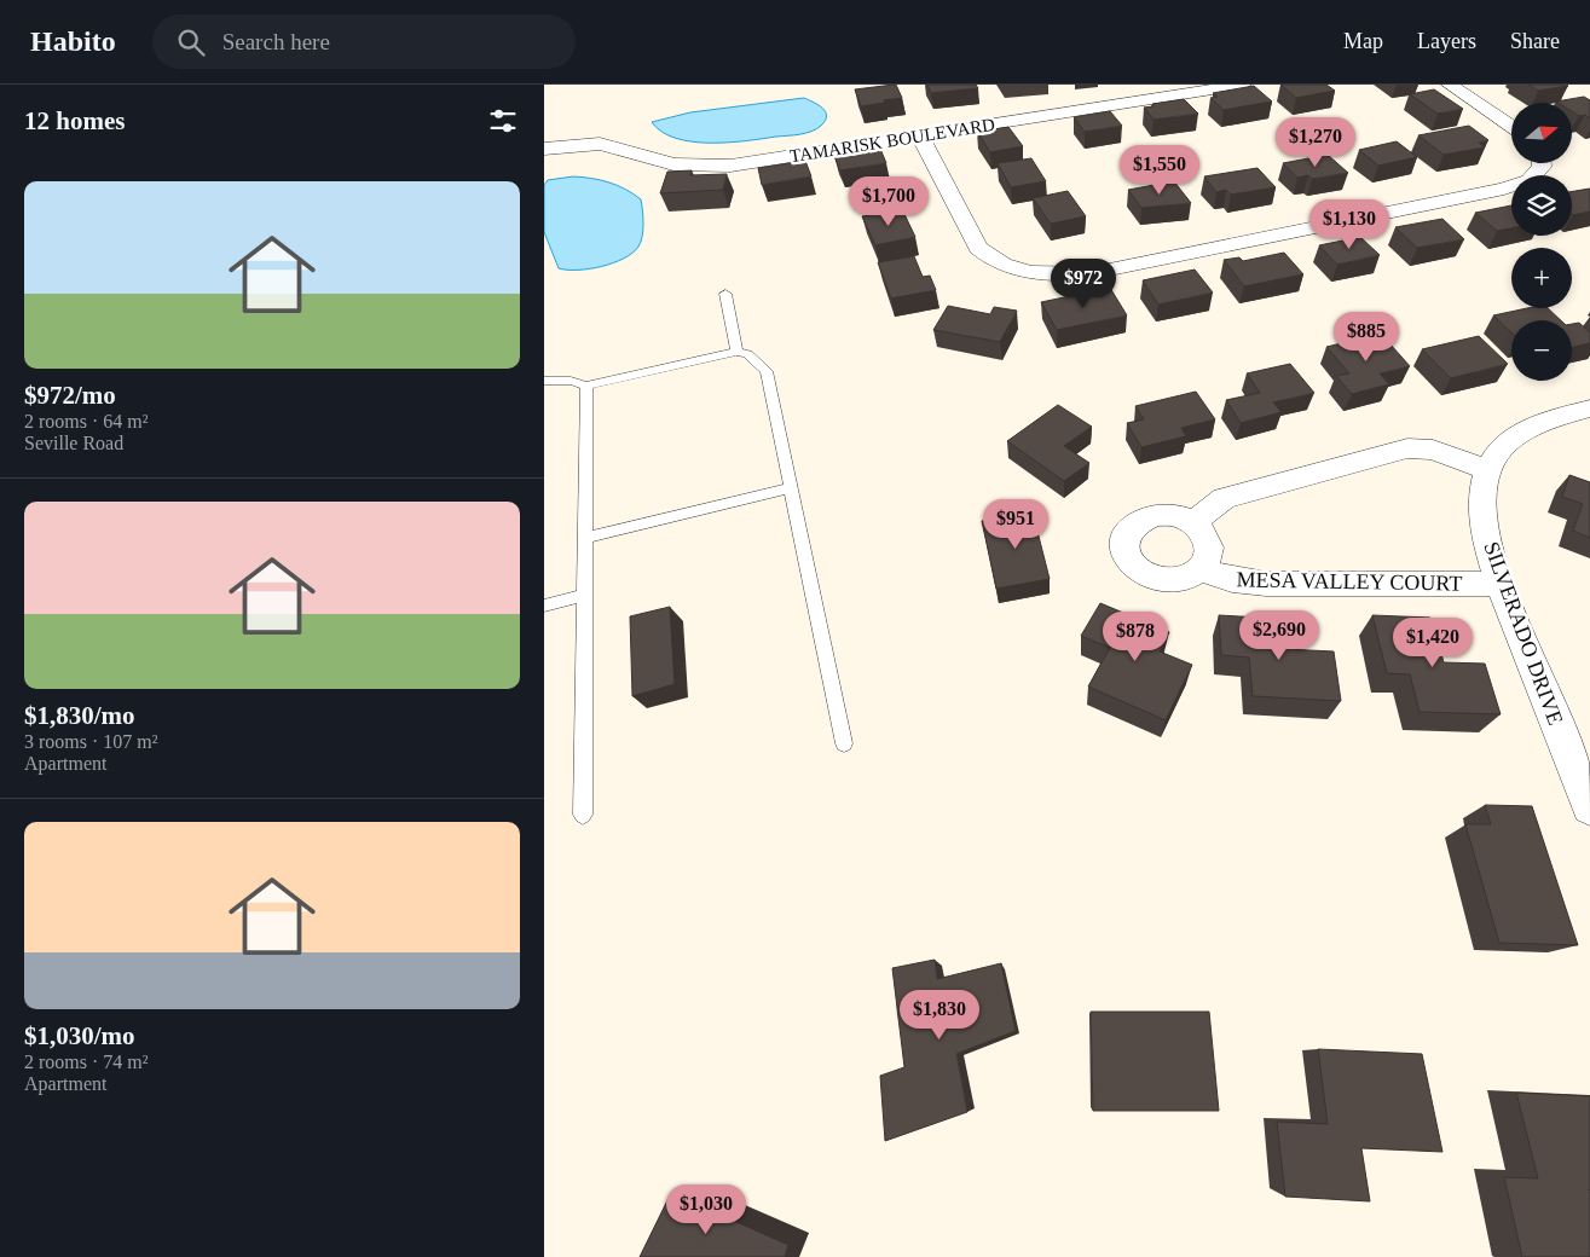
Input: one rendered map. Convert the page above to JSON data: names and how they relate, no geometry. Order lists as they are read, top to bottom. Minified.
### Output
{"streets":{"street":["TAMARISK BOULEVARD","MESA VALLEY COURT","SILVERADO DRIVE"]},"crossings":[["MESA VALLEY COURT","SILVERADO DRIVE"]],"north":"right","page":{"header":"Habito","search":"Search here","nav":["Map","Layers","Share"],"heading":"12 homes","map_buttons":["+","−"],"price":["$1,270","$1,550","$1,700","$1,130","$972","$885","$951","$2,690","$878","$1,420","$1,830","$1,030"],"list":[{"name":"$972/mo","note":"2 rooms · 64 m² · Seville Road"},{"name":"$1,830/mo","note":"3 rooms · 107 m² · Apartment"},{"name":"$1,030/mo","note":"2 rooms · 74 m² · Apartment"}]}}
